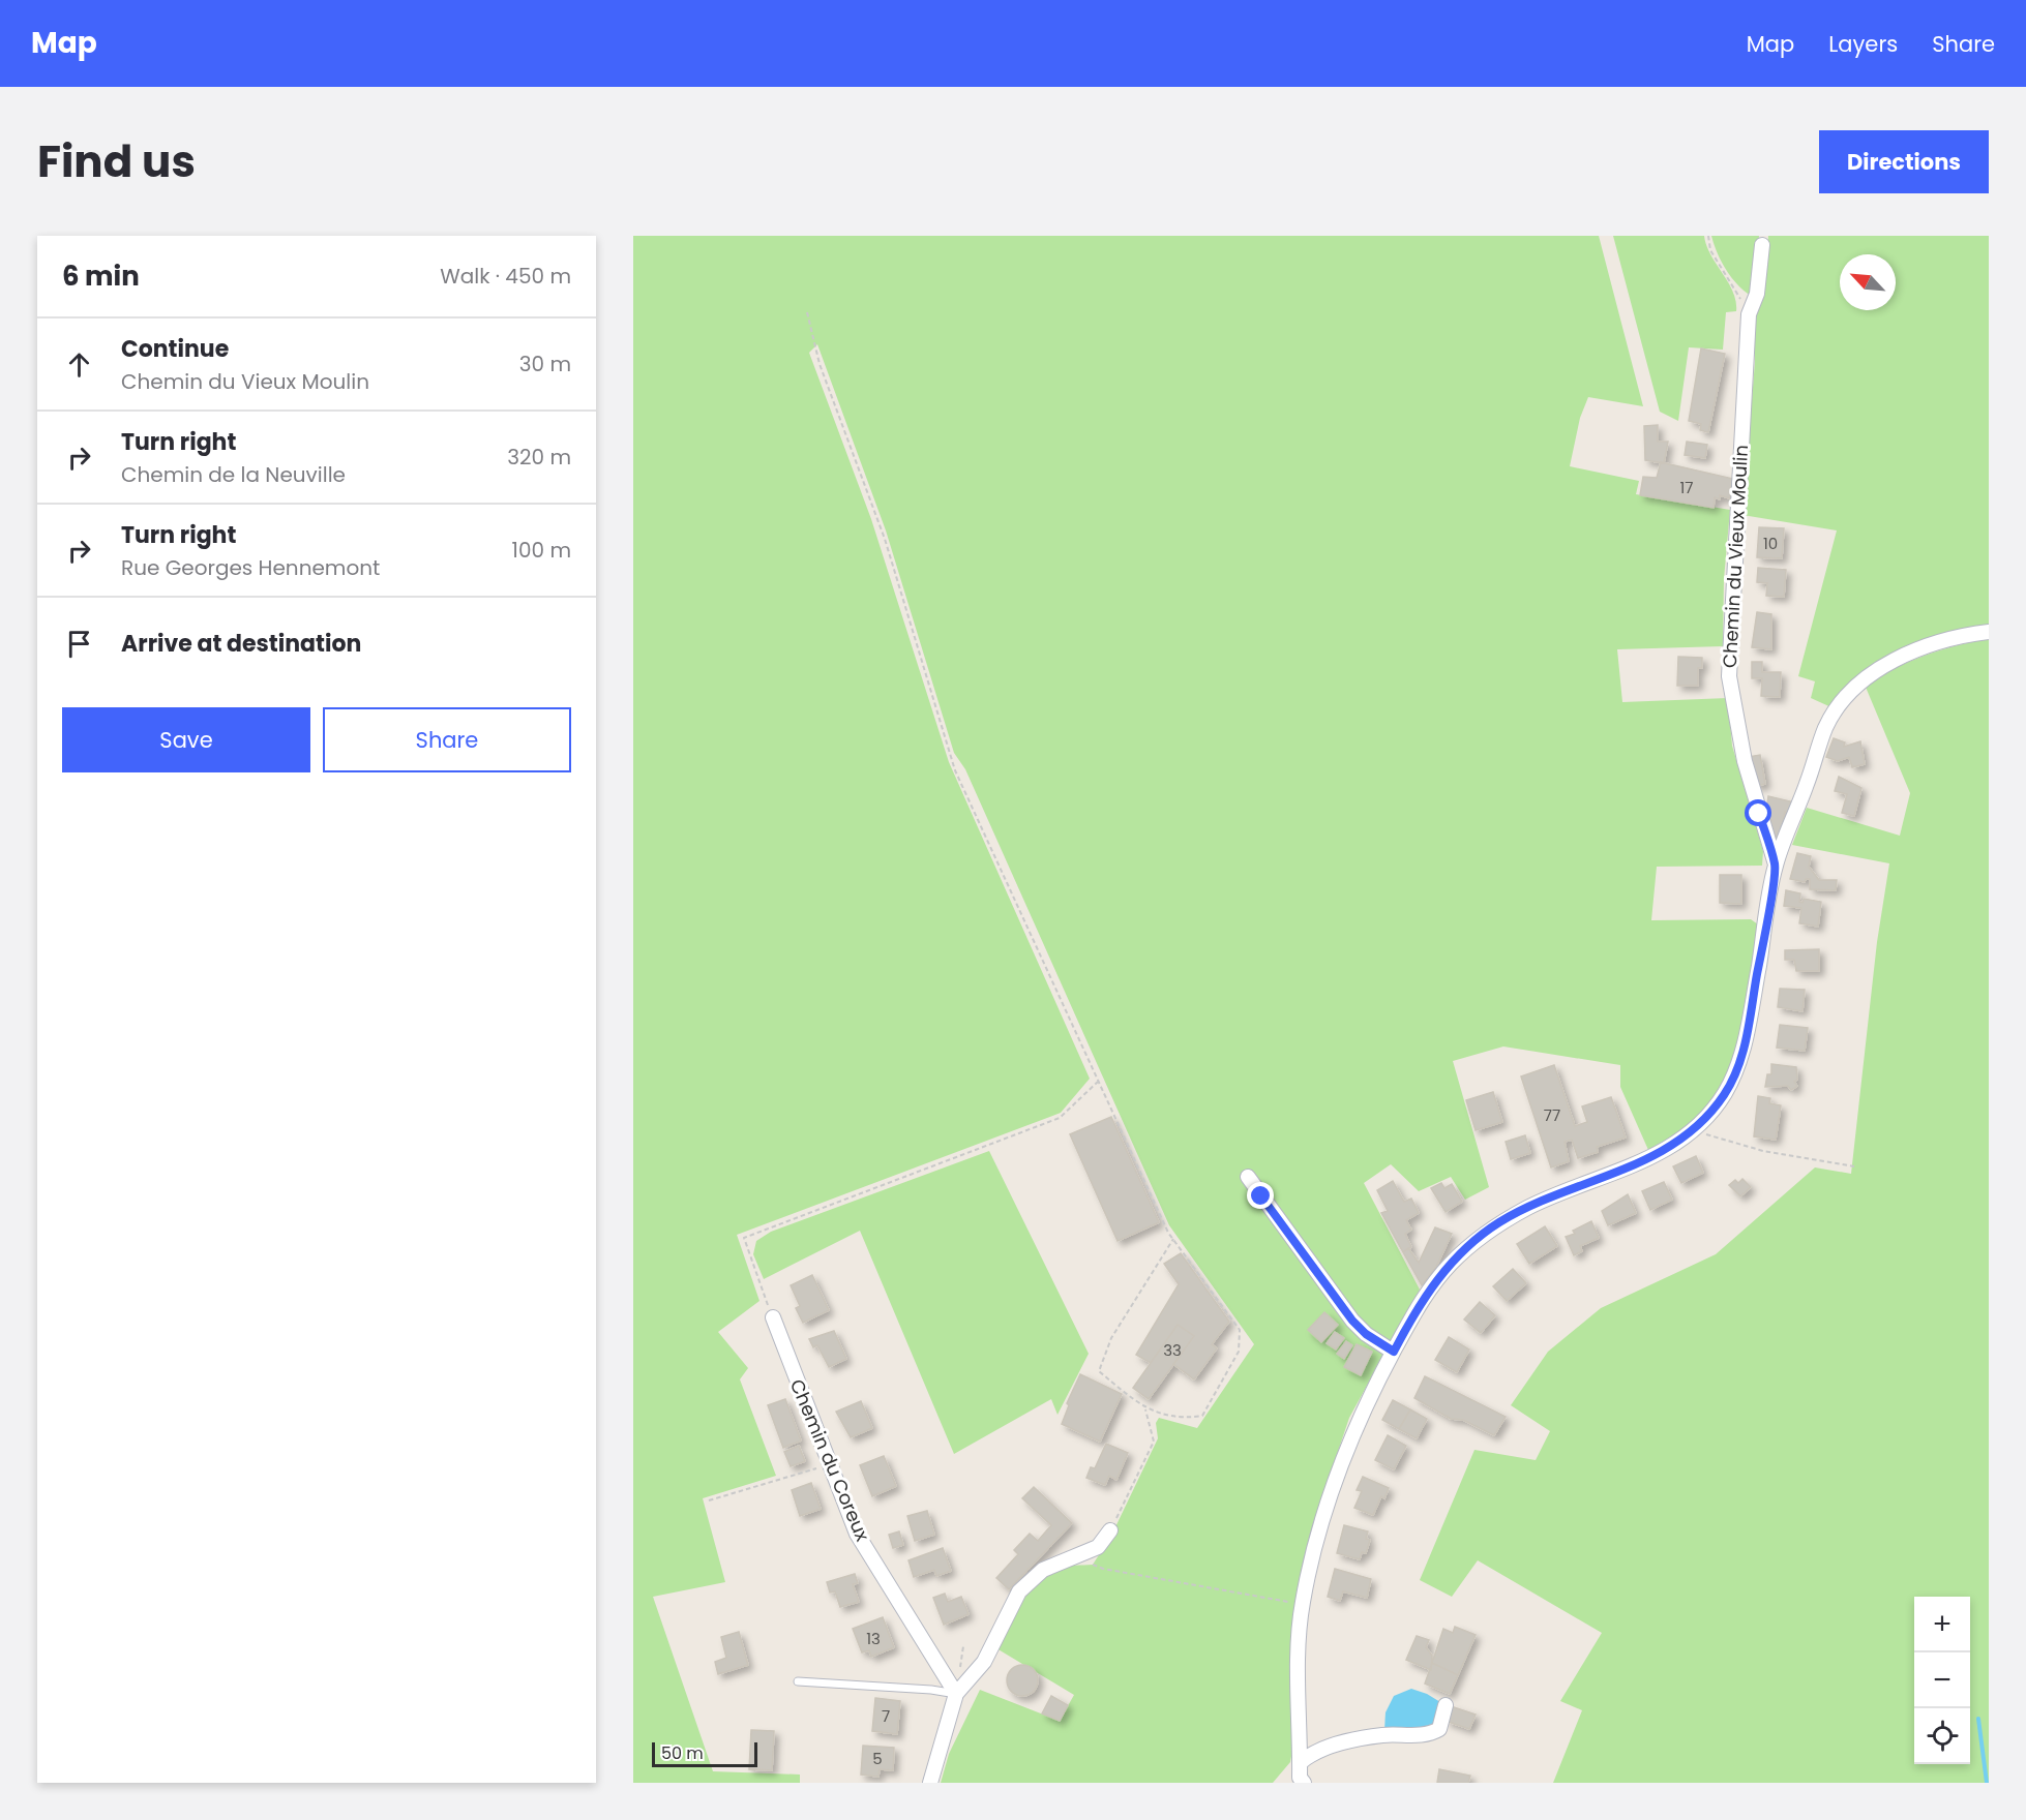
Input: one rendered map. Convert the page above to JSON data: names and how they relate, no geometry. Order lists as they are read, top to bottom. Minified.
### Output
{"streets":{"street":["Chemin du Vieux Moulin","Chemin du Coreux"]},"house_numbers":["17","10","77","33","13","7","5"],"scale_bar":"50 m","north":"top left","page":{"header":"Map","nav":["Map","Layers","Share"],"title":"Find us","buttons":["Directions",["Save","Share"]],"heading":["6 min","Walk · 450 m"],"list":[["Continue","Chemin du Vieux Moulin","30 m"],["Turn right","Chemin de la Neuville","320 m"],["Turn right","Rue Georges Hennemont","100 m"],"Arrive at destination"],"map_buttons":["+","−"],"scale":"50 m"}}
